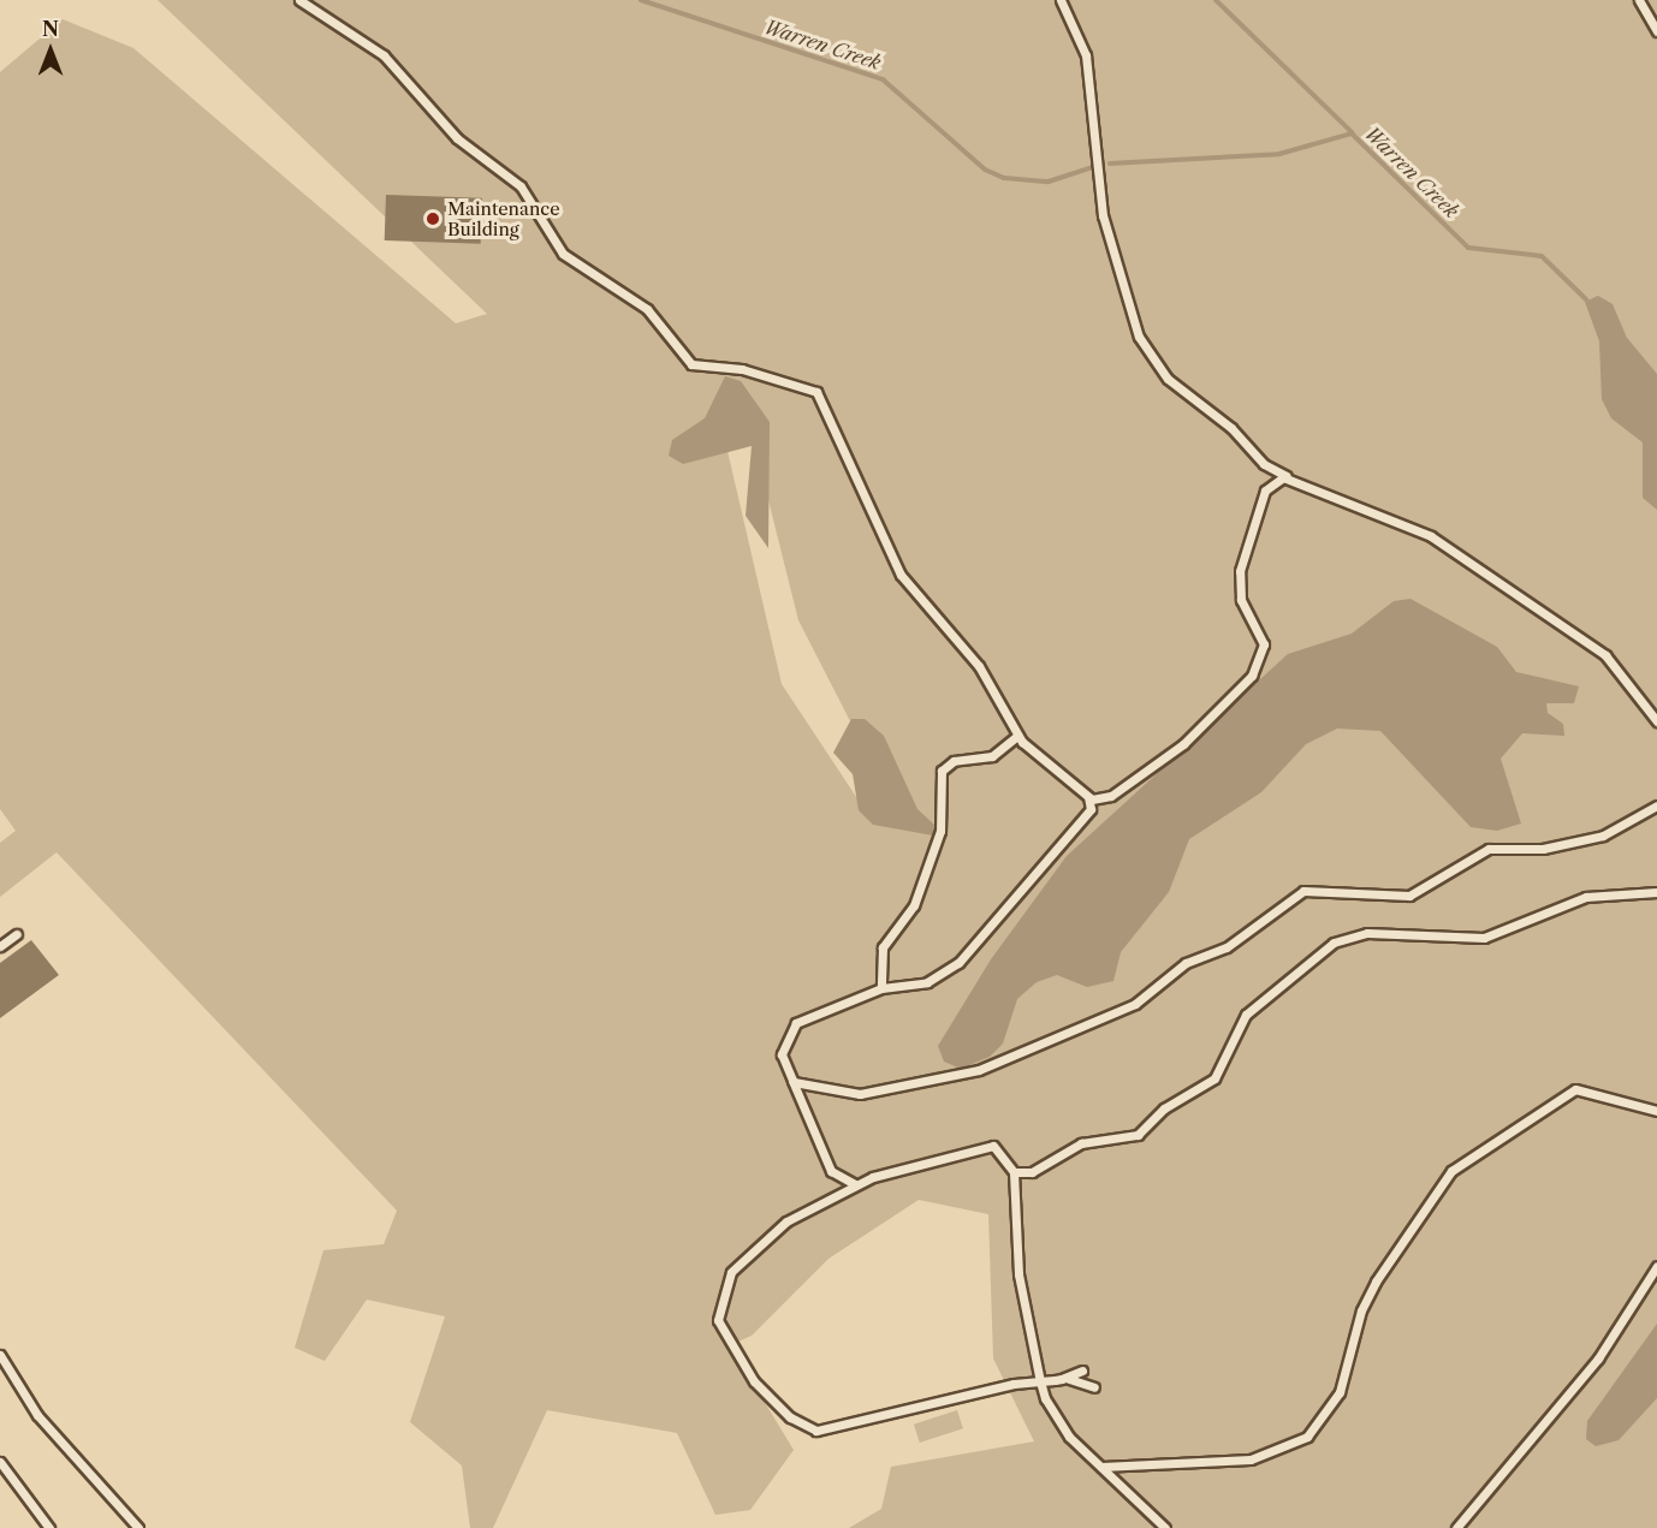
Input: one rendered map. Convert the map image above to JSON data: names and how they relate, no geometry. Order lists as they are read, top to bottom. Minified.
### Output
{"water":["Warren Creek"],"places":["Maintenance Building"],"north":"top"}
